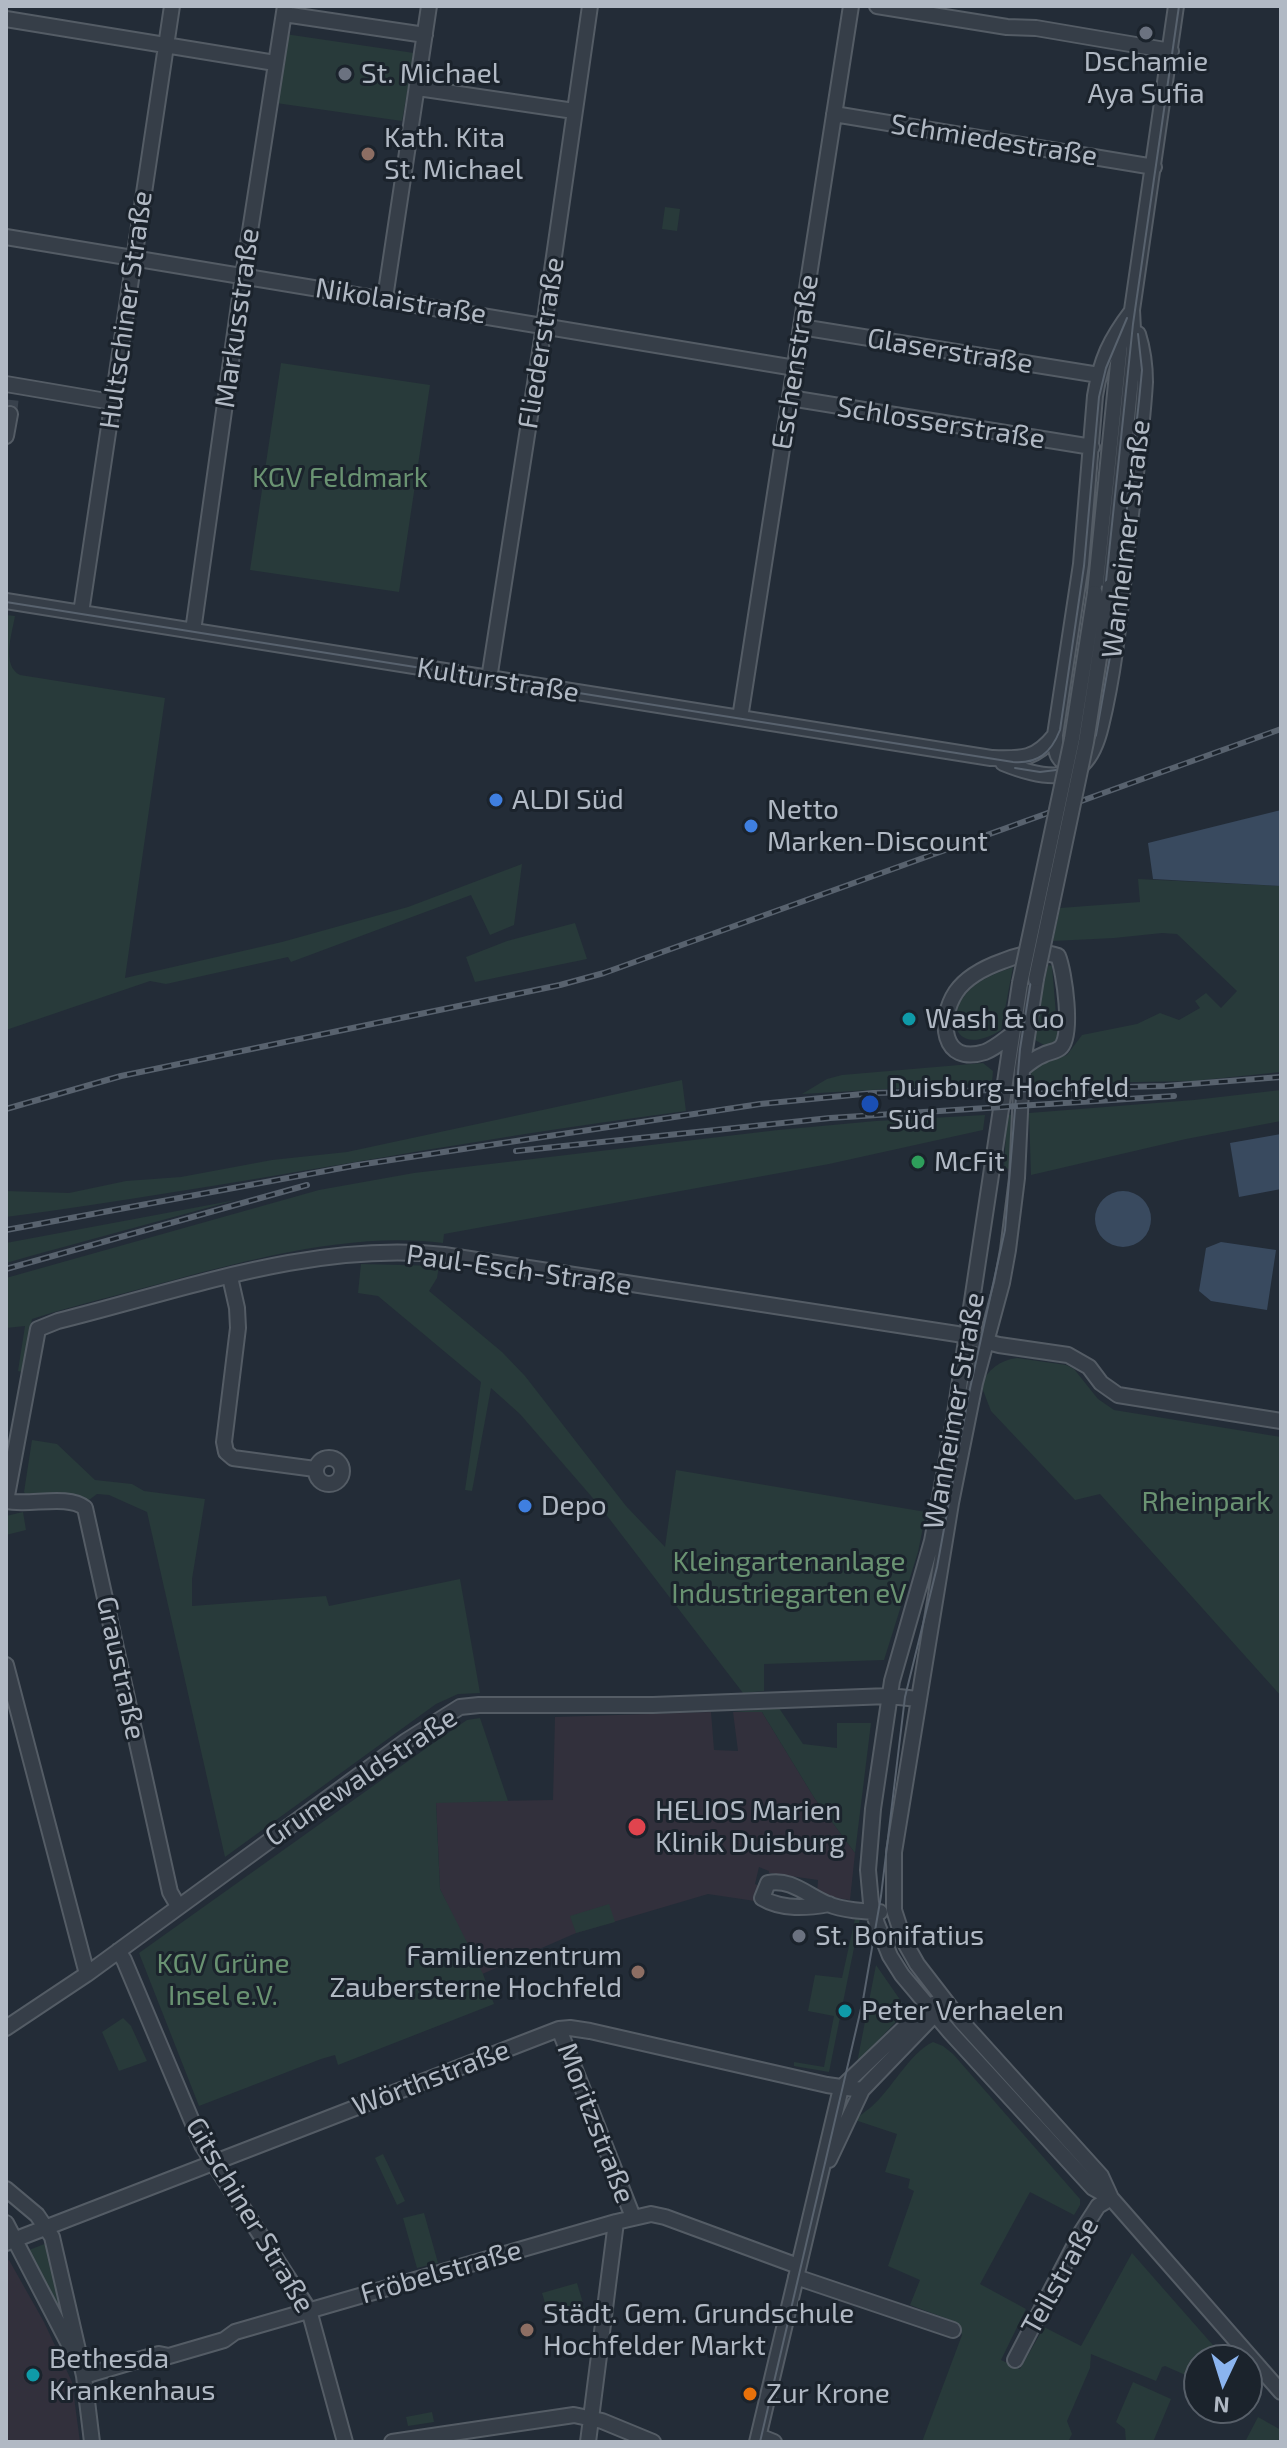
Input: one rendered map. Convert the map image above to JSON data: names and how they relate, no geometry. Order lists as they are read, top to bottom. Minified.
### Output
{"streets":{"street":["Schmiedestraße","Nikolaistraße","Hultschiner Straße","Markusstraße","Fliederstraße","Glaserstraße","Eschenstraße","Schlosserstraße","Wanheimer Straße","Kulturstraße","Paul-Esch-Straße","Graustraße","Grunewaldstraße","Wörthstraße","Moritzstraße","Gitschiner Straße","Fröbelstraße","Teilstraße"]},"crossings":[["Schmiedestraße","Eschenstraße"],["Schmiedestraße","Wanheimer Straße"],["Nikolaistraße","Hultschiner Straße"],["Nikolaistraße","Markusstraße"],["Nikolaistraße","Fliederstraße"],["Nikolaistraße","Eschenstraße"],["Hultschiner Straße","Kulturstraße"],["Markusstraße","Kulturstraße"],["Fliederstraße","Kulturstraße"],["Glaserstraße","Eschenstraße"],["Glaserstraße","Wanheimer Straße"],["Eschenstraße","Schlosserstraße"],["Eschenstraße","Kulturstraße"],["Schlosserstraße","Wanheimer Straße"],["Wanheimer Straße","Paul-Esch-Straße"],["Wanheimer Straße","Grunewaldstraße"],["Paul-Esch-Straße","Graustraße"],["Graustraße","Grunewaldstraße"],["Grunewaldstraße","Gitschiner Straße"],["Wörthstraße","Moritzstraße"],["Wörthstraße","Gitschiner Straße"],["Moritzstraße","Fröbelstraße"],["Gitschiner Straße","Fröbelstraße"]],"parks":["KGV Feldmark","Rheinpark","Kleingartenanlage Industriegarten eV","KGV Grüne Insel e.V."],"places":["Dschamie Aya Sufia","St. Michael","Kath. Kita St. Michael","ALDI Süd","Netto Marken-Discount","Wash & Go","Duisburg-Hochfeld Süd","McFit","Depo","HELIOS Marien Klinik Duisburg","St. Bonifatius","Familienzentrum Zaubersterne Hochfeld","Peter Verhaelen","Städt. Gem. Grundschule Hochfelder Markt","Bethesda Krankenhaus","Zur Krone"],"north":"bottom"}
